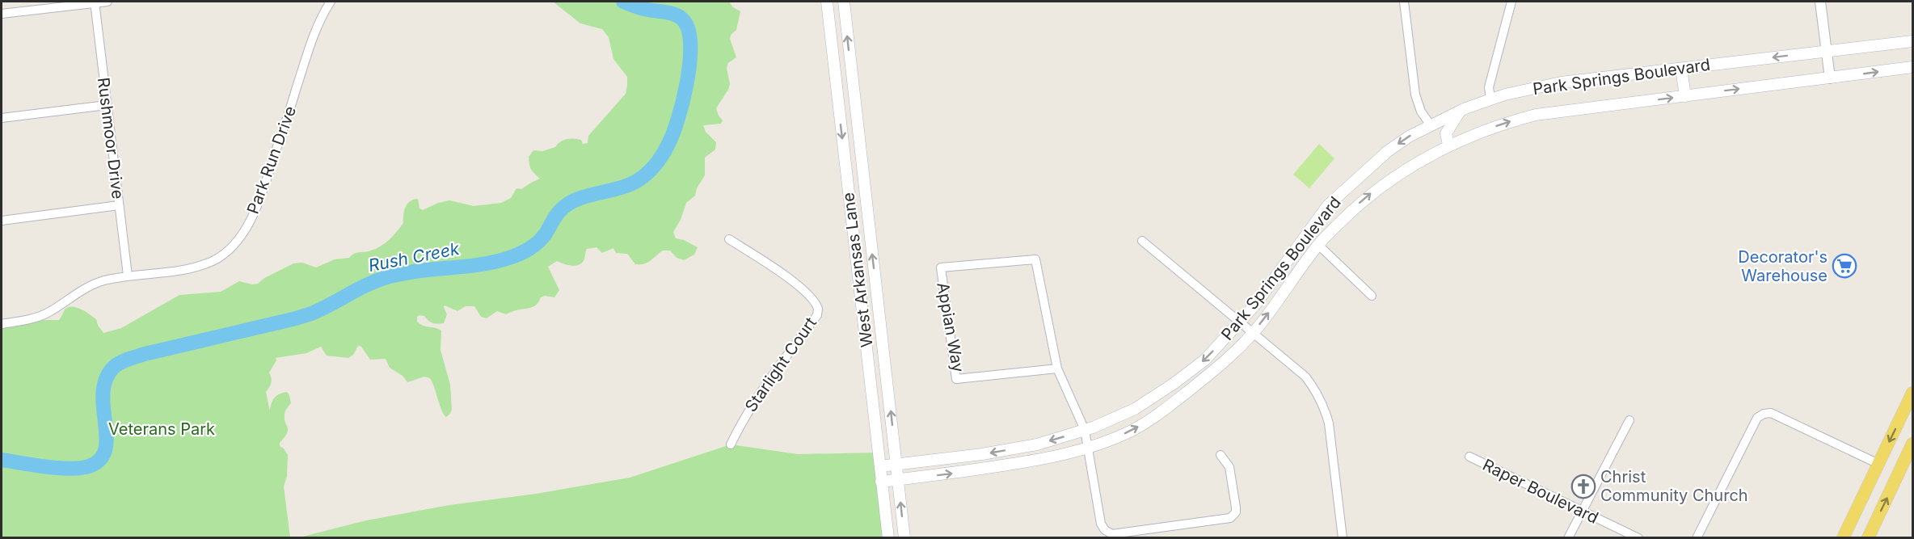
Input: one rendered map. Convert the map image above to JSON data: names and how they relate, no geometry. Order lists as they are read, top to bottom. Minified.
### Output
{"streets":{"main road":["Park Springs Boulevard","West Arkansas Lane"],"street":["Rushmoor Drive","Park Run Drive","Appian Way","Starlight Court","Raper Boulevard"]},"crossings":[["Park Springs Boulevard","West Arkansas Lane"],["Park Springs Boulevard","Appian Way"],["Rushmoor Drive","Park Run Drive"]],"water":["Rush Creek"],"parks":["Veterans Park"],"places":{"supermarket":["Decorator's Warehouse"],"church":["Christ Community Church"]}}
